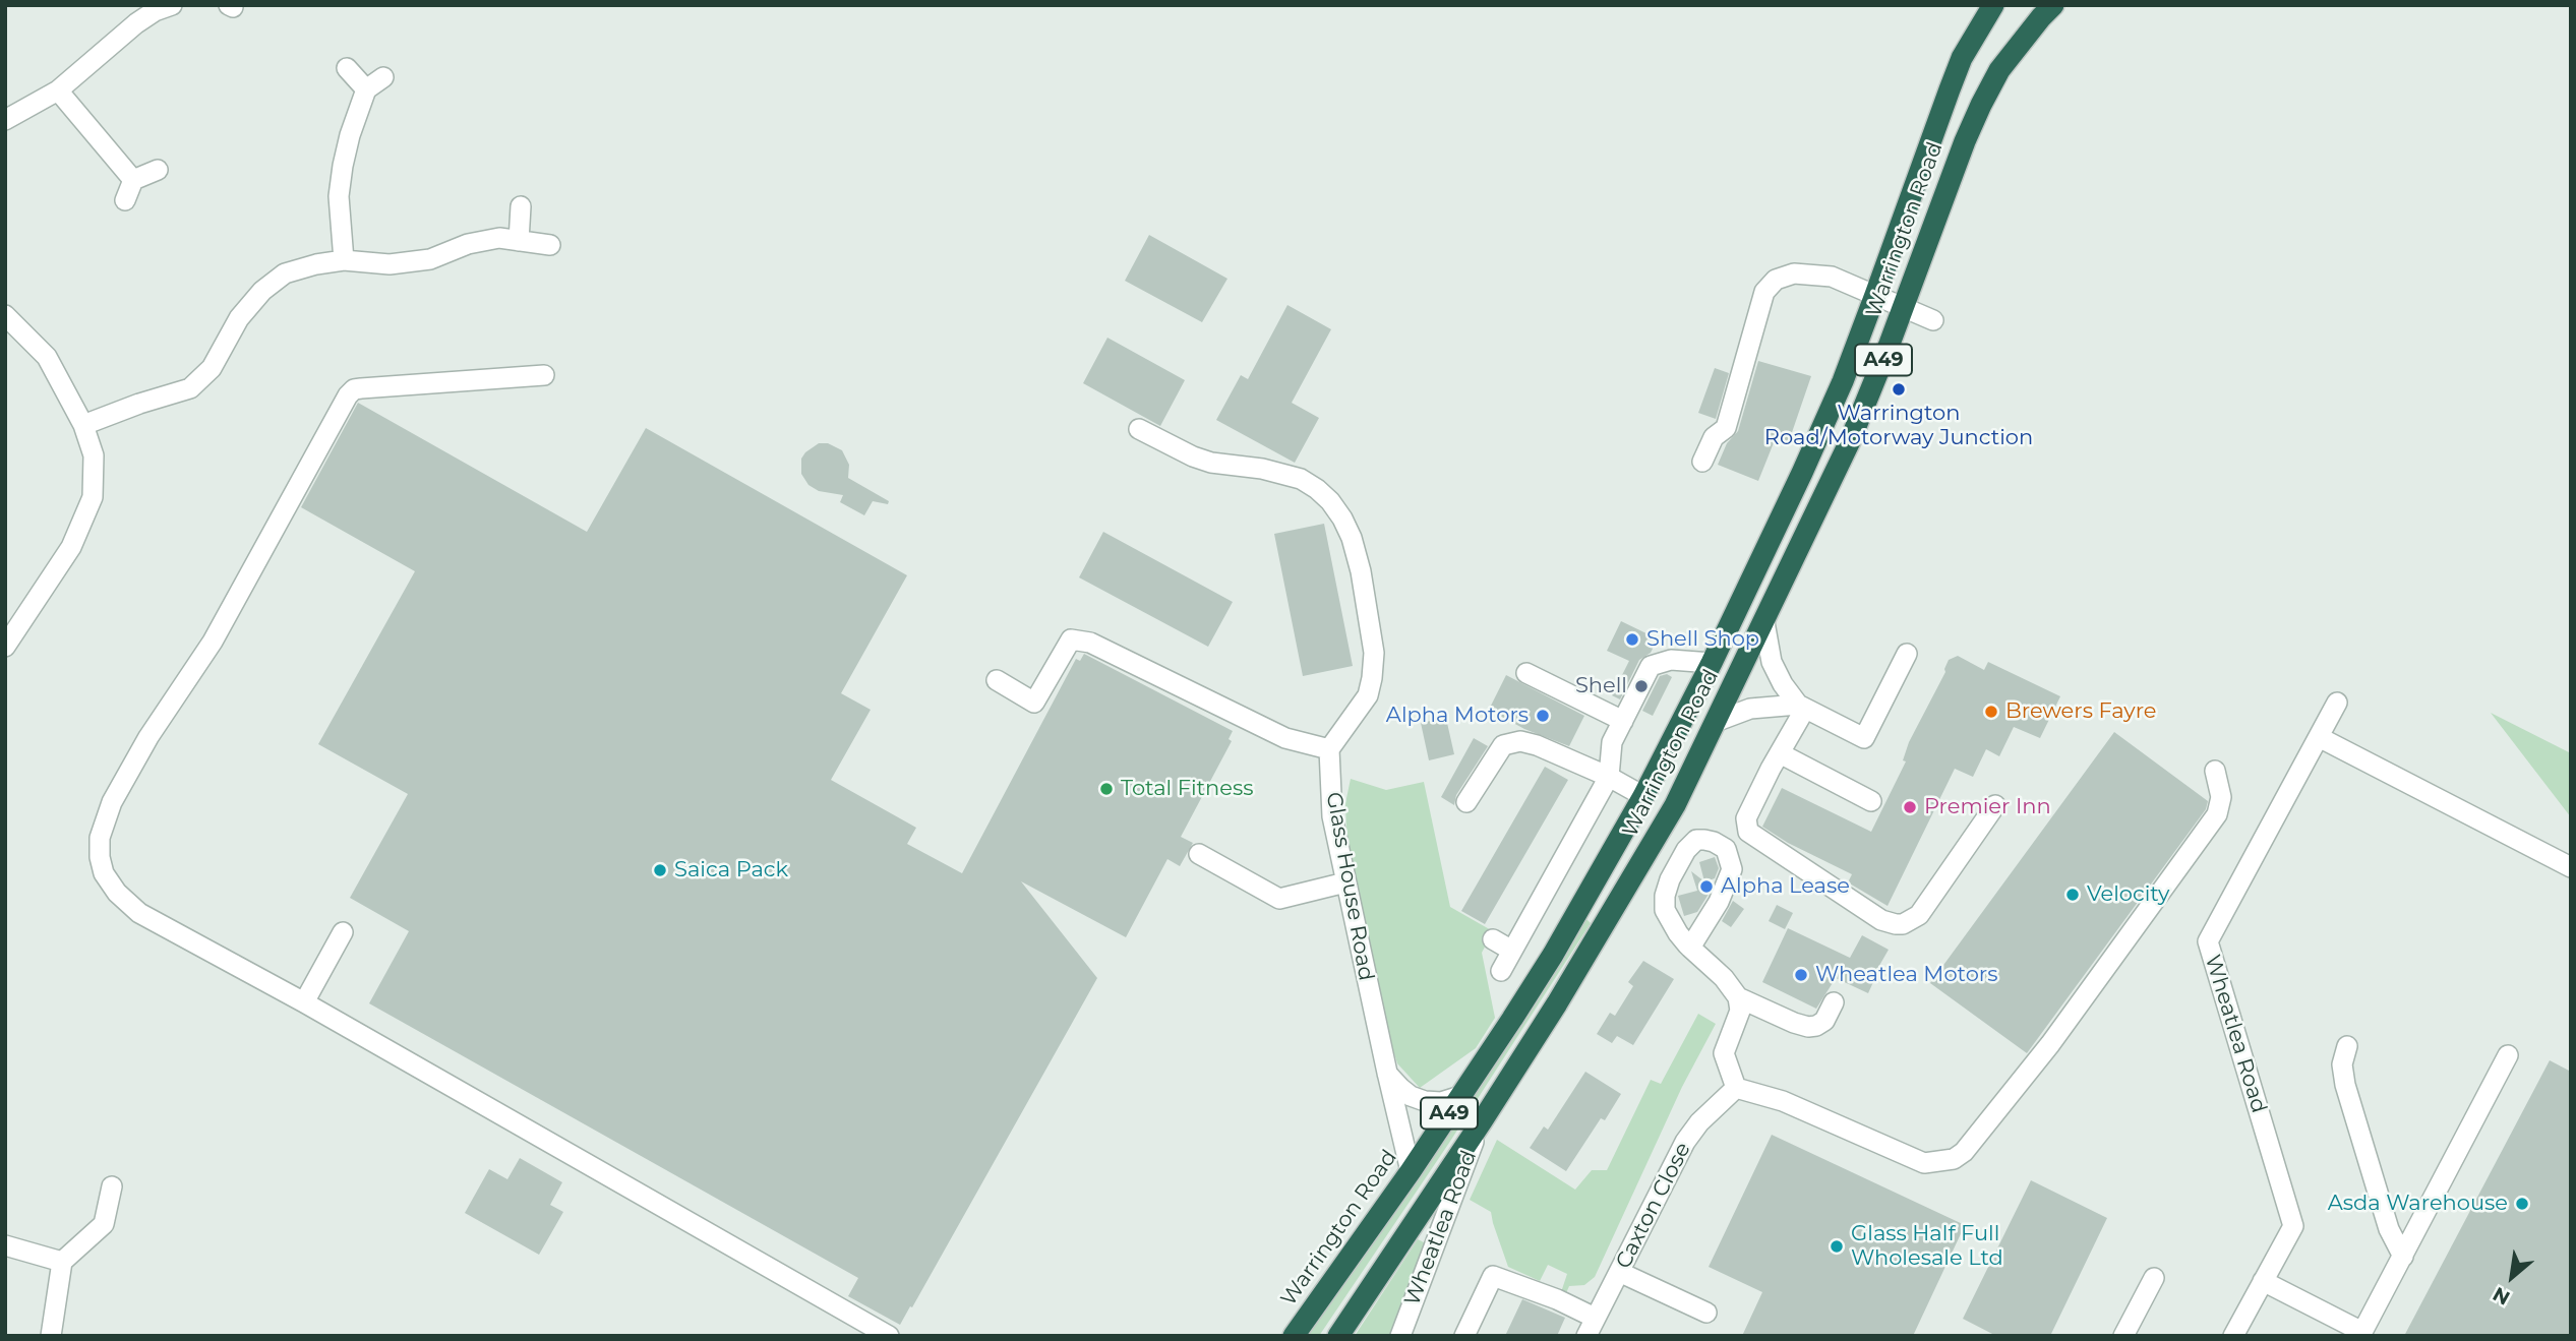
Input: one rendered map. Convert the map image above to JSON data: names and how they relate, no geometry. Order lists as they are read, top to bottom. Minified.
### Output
{"streets":{"highway":["Warrington Road","A49"],"street":["Glass House Road","Wheatlea Road","Caxton Close"]},"crossings":[["Warrington Road","Glass House Road"],["Warrington Road","Wheatlea Road"]],"places":["Warrington Road/Motorway Junction","Shell Shop","Shell","Brewers Fayre","Alpha Motors","Total Fitness","Premier Inn","Saica Pack","Alpha Lease","Velocity","Wheatlea Motors","Asda Warehouse","Glass Half Full Wholesale Ltd"],"north":"bottom left"}
